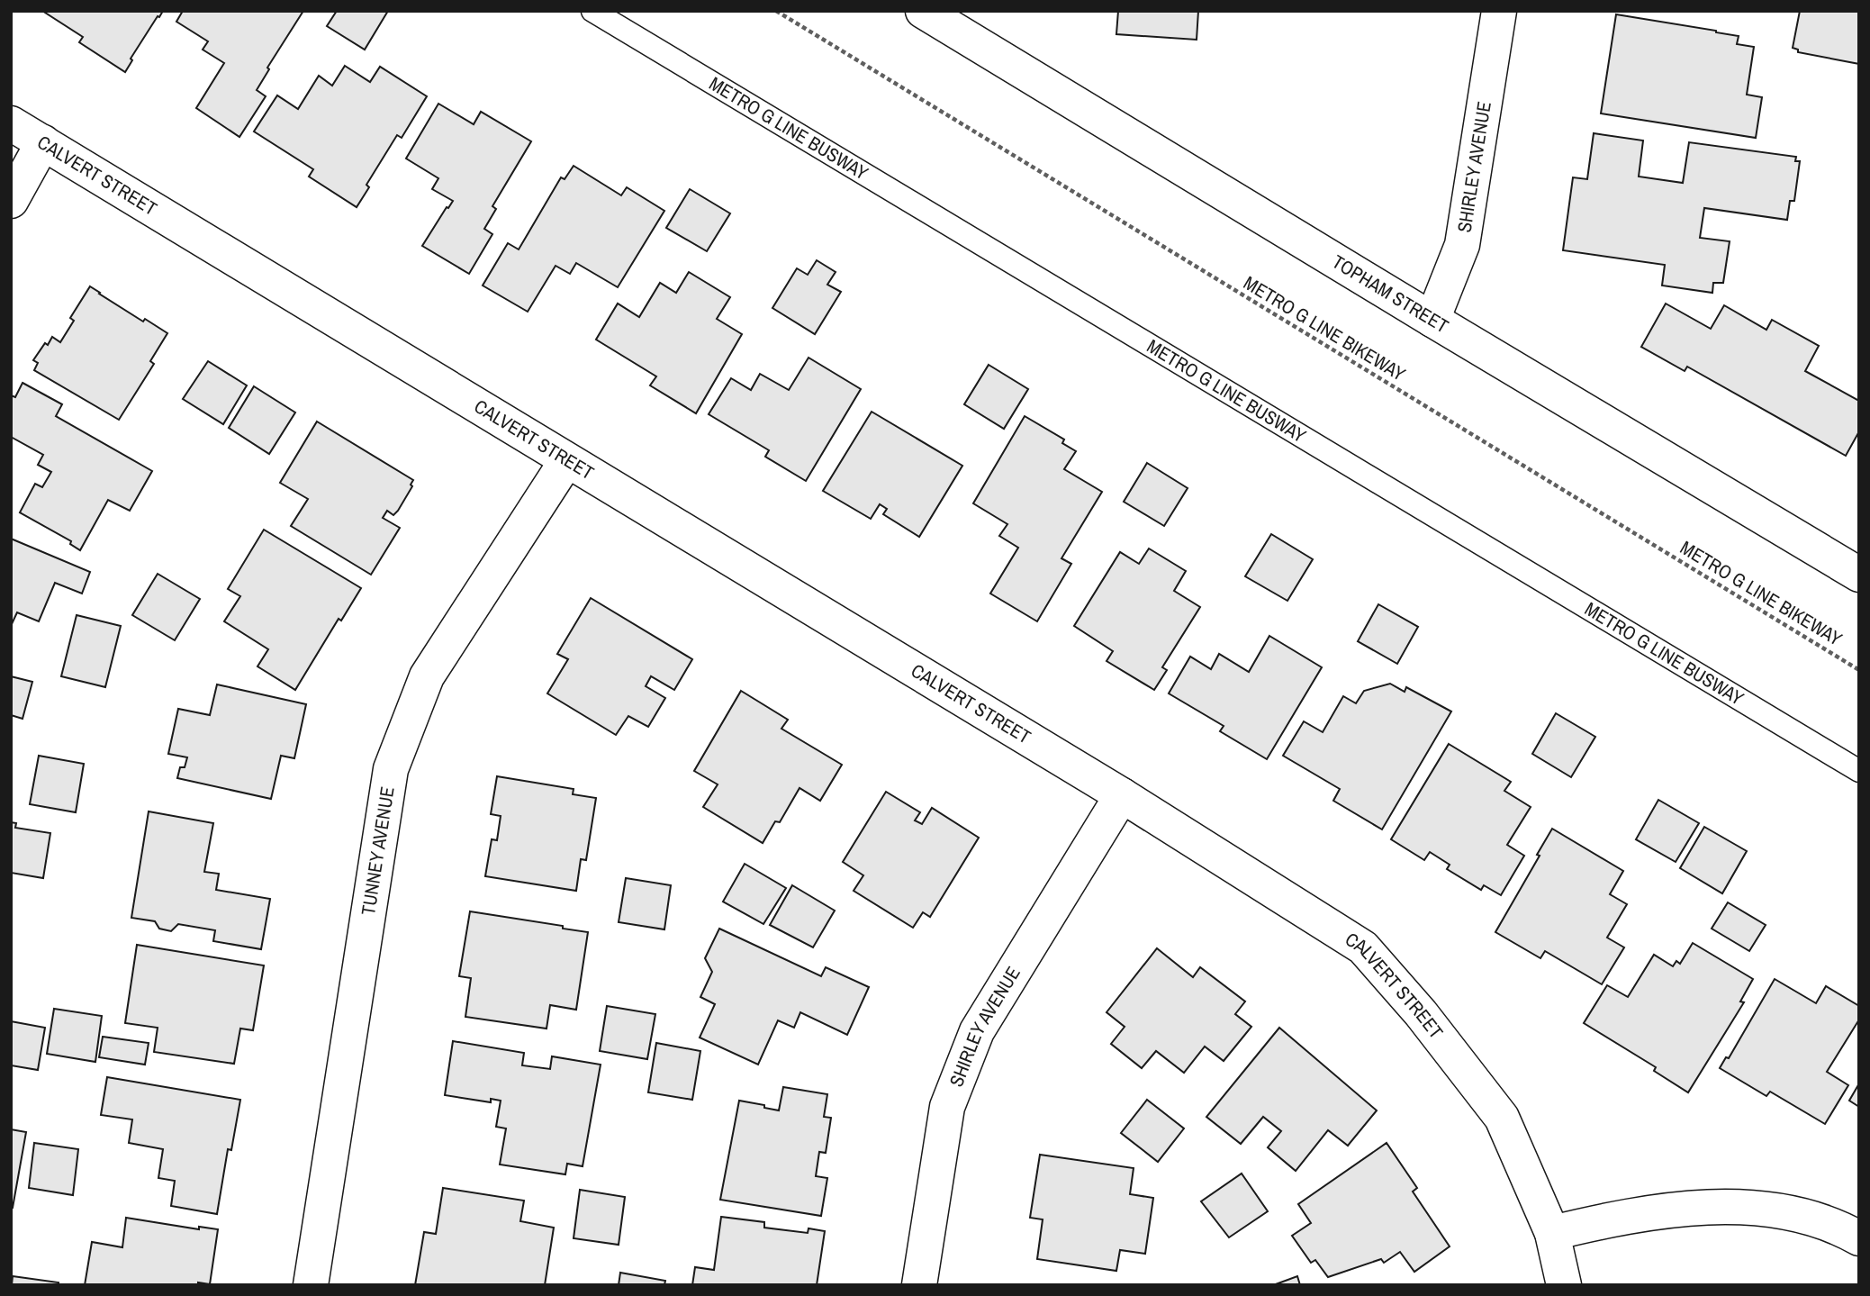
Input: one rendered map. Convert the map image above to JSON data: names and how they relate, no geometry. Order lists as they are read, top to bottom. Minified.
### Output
{"streets":{"street":["SHIRLEY AVENUE","CALVERT STREET","TOPHAM STREET","TUNNEY AVENUE"],"lane":["METRO G LINE BUSWAY"],"path":["METRO G LINE BIKEWAY"]},"crossings":[["SHIRLEY AVENUE","CALVERT STREET"],["SHIRLEY AVENUE","TOPHAM STREET"],["CALVERT STREET","TUNNEY AVENUE"]]}
